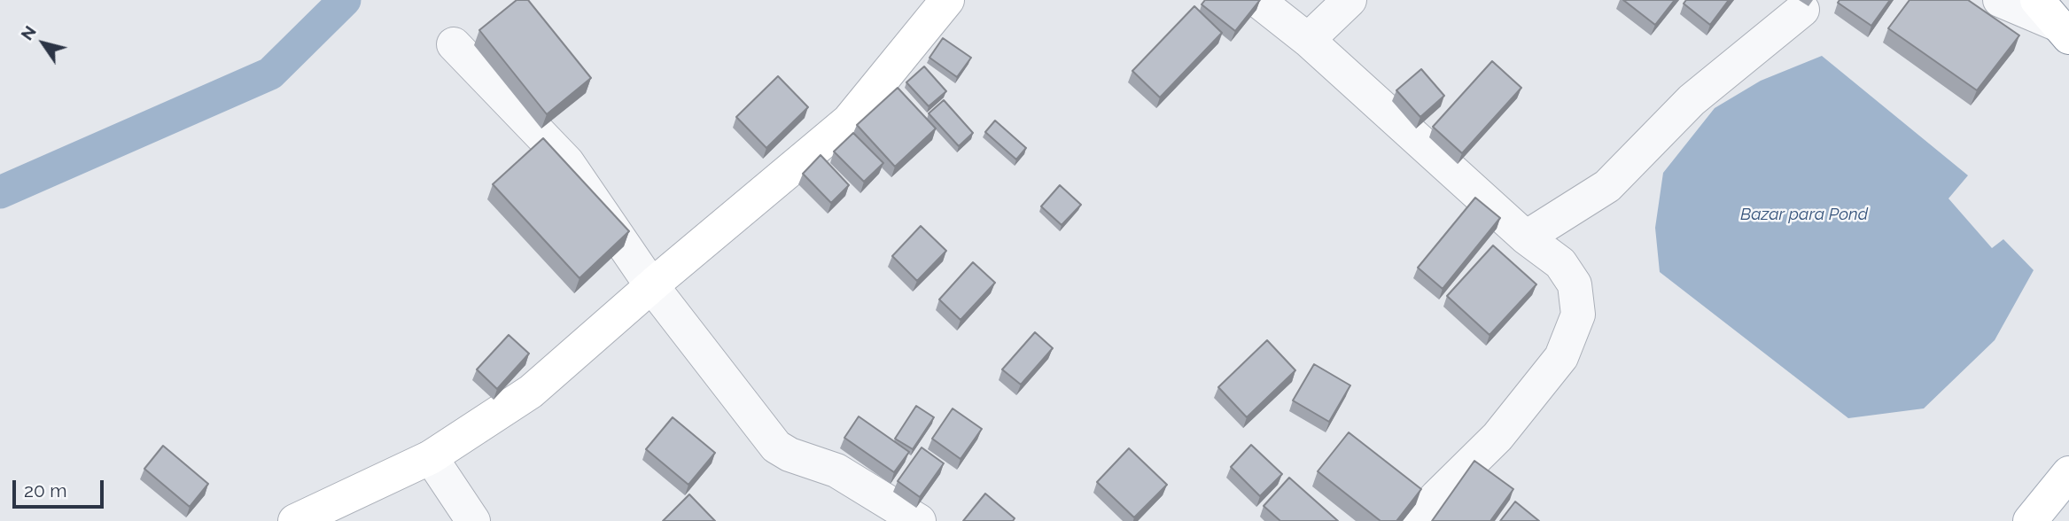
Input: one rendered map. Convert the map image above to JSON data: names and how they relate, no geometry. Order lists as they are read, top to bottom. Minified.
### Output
{"water":["Bazar para Pond"],"scale_bar":"20 m","north":"top left"}
